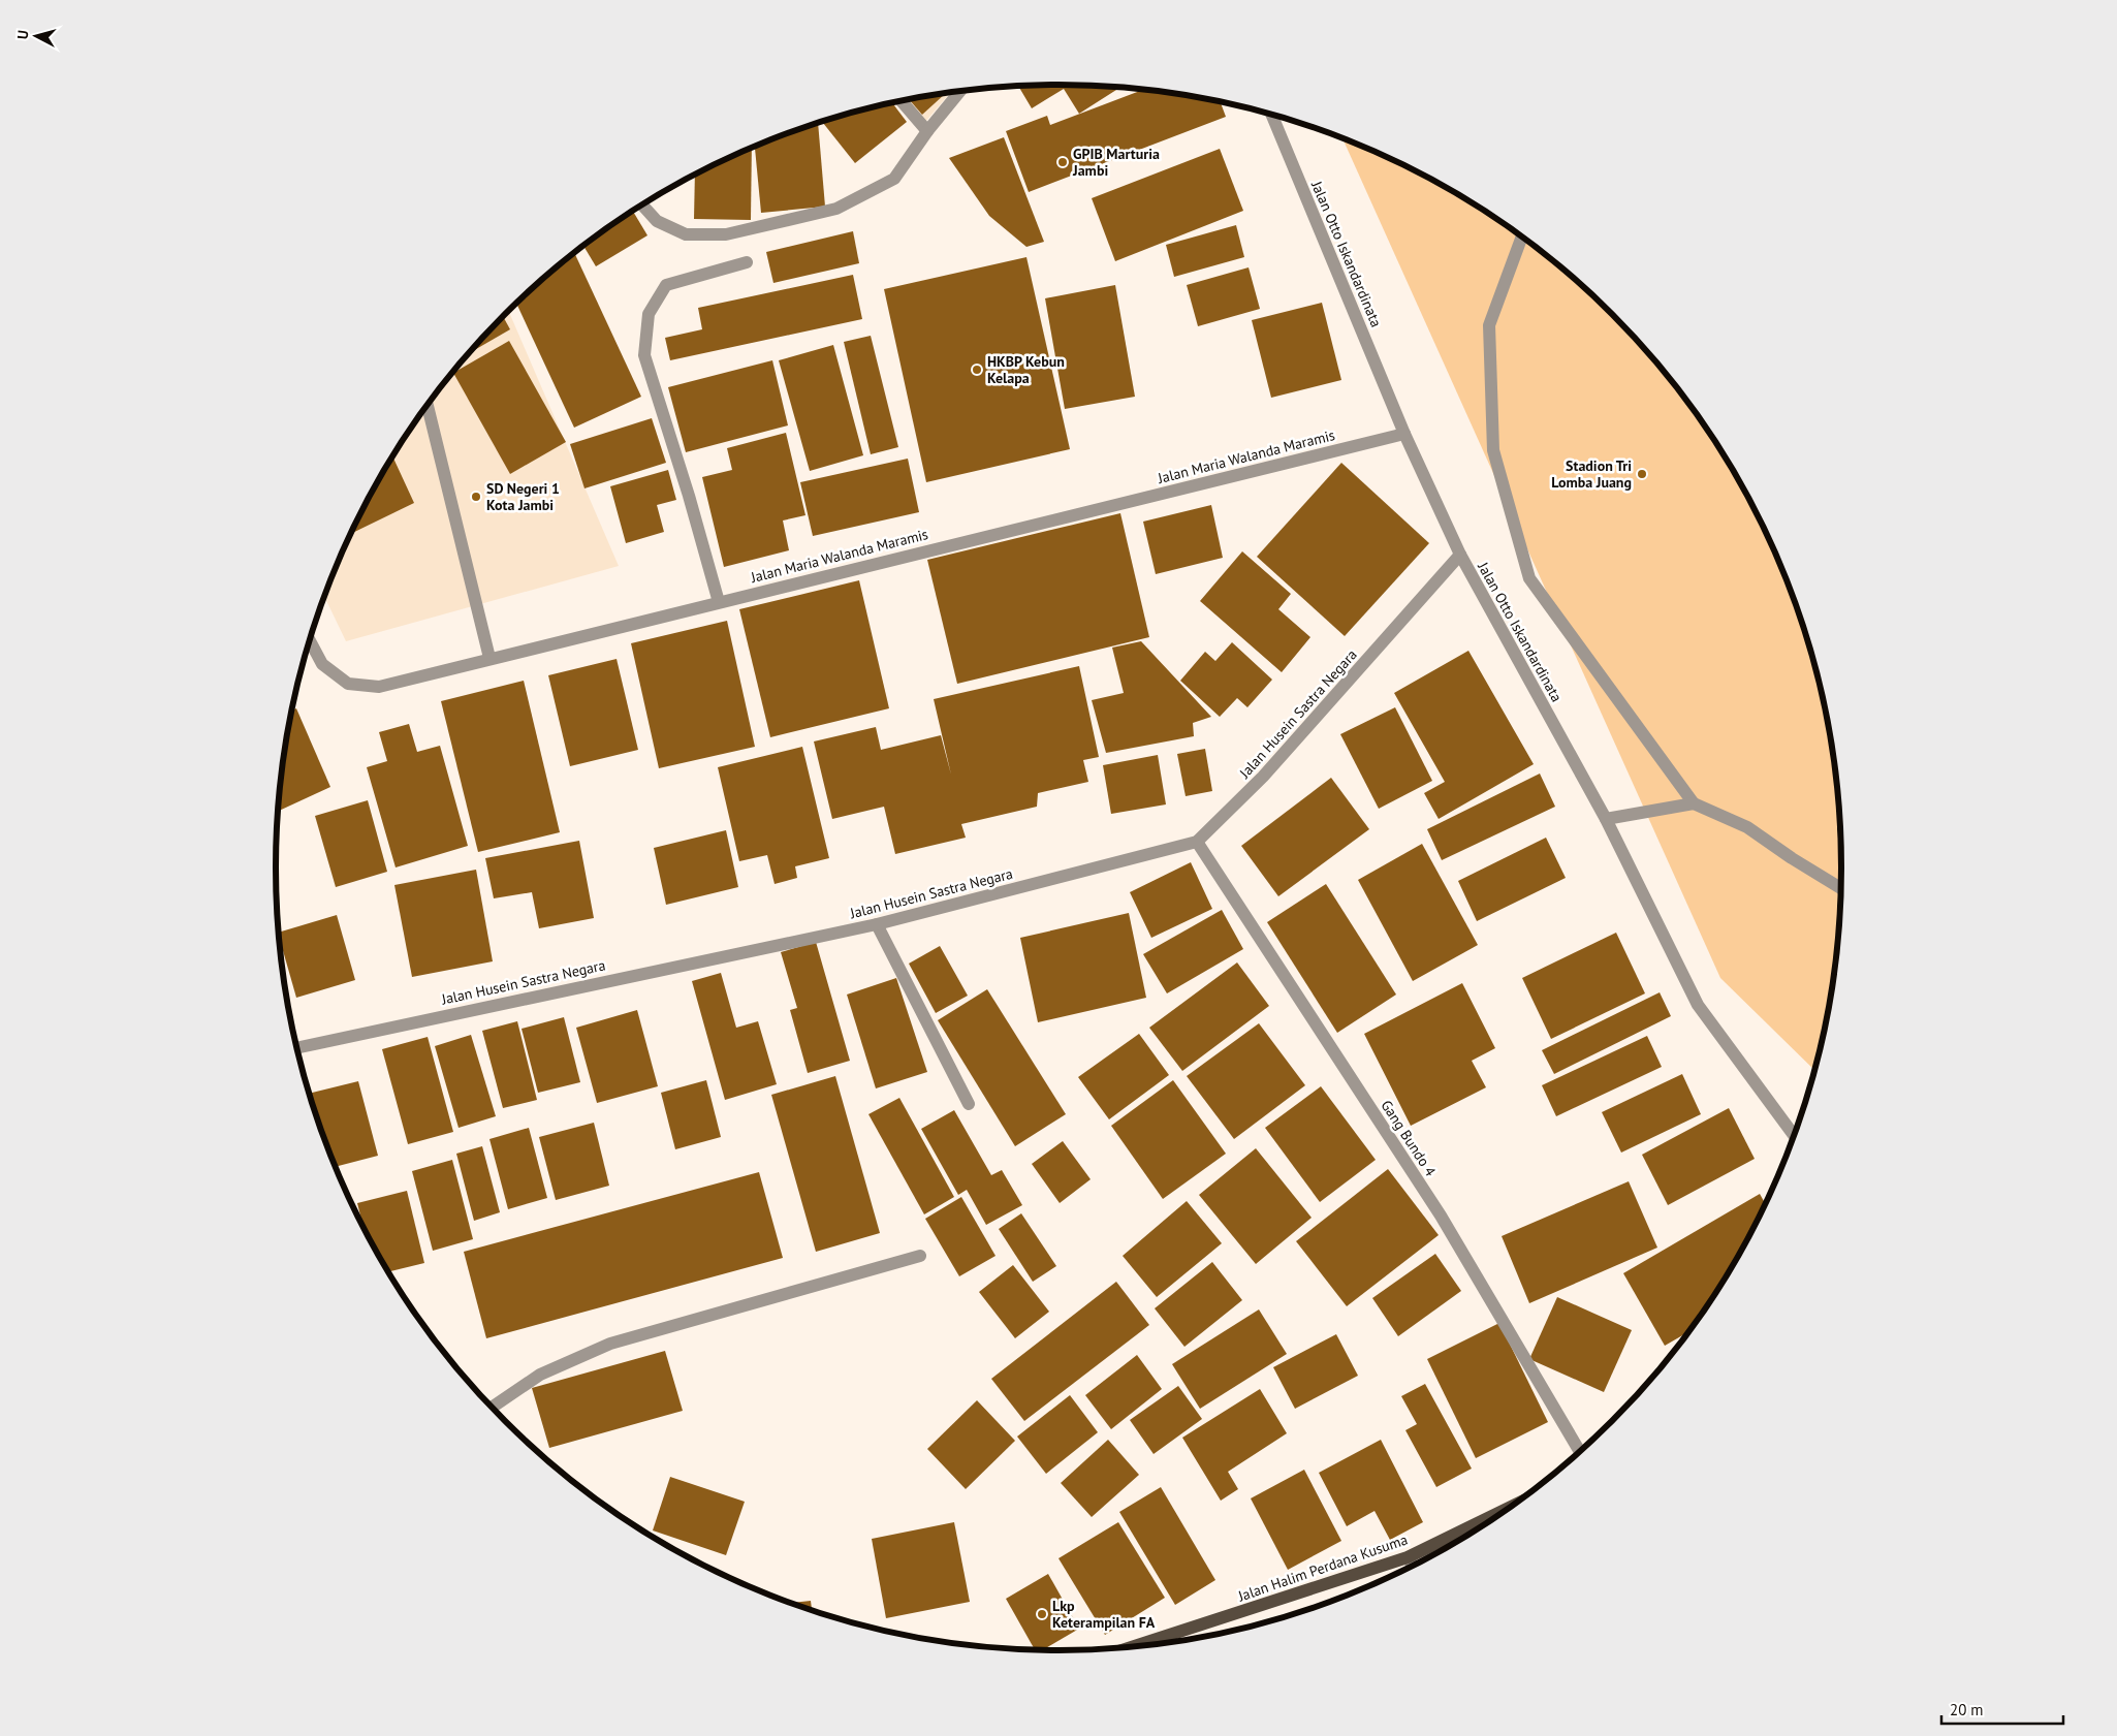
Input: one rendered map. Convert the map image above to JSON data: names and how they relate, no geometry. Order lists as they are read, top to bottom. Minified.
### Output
{"streets":{"main road":["Jalan Halim Perdana Kusuma"],"street":["Jalan Otto Iskandardinata","Jalan Maria Walanda Maramis","Jalan Husein Sastra Negara","Gang Bundo 4"]},"crossings":[["Jalan Otto Iskandardinata","Jalan Maria Walanda Maramis"],["Jalan Otto Iskandardinata","Jalan Husein Sastra Negara"],["Jalan Husein Sastra Negara","Gang Bundo 4"]],"places":["GPIB Marturia Jambi","HKBP Kebun Kelapa","Stadion Tri Lomba Juang","SD Negeri 1 Kota Jambi","Lkp Keterampilan FA"],"scale_bar":"20 m","north":"left"}
